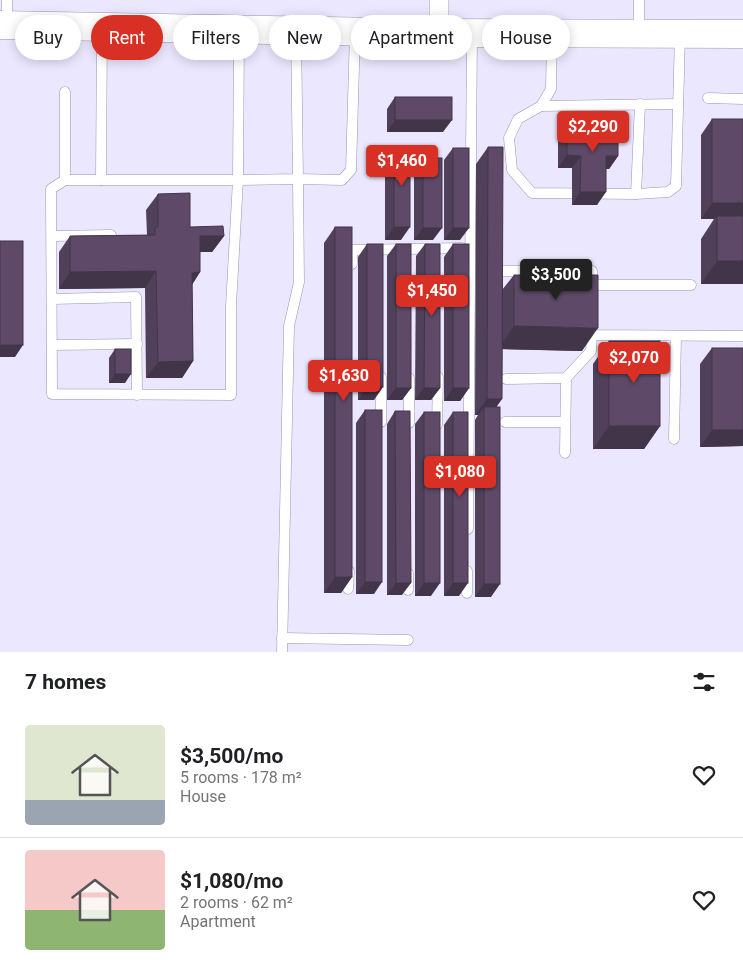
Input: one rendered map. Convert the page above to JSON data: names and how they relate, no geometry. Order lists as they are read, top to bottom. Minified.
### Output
{"page":{"chip":["Buy","Rent","Filters","New","Apartment","House"],"price":["$2,290","$1,460","$3,500","$1,450","$2,070","$1,630","$1,080"],"heading":"7 homes","list":[{"name":"$3,500/mo","note":"5 rooms · 178 m² · House"},{"name":"$1,080/mo","note":"2 rooms · 62 m² · Apartment"}]}}
